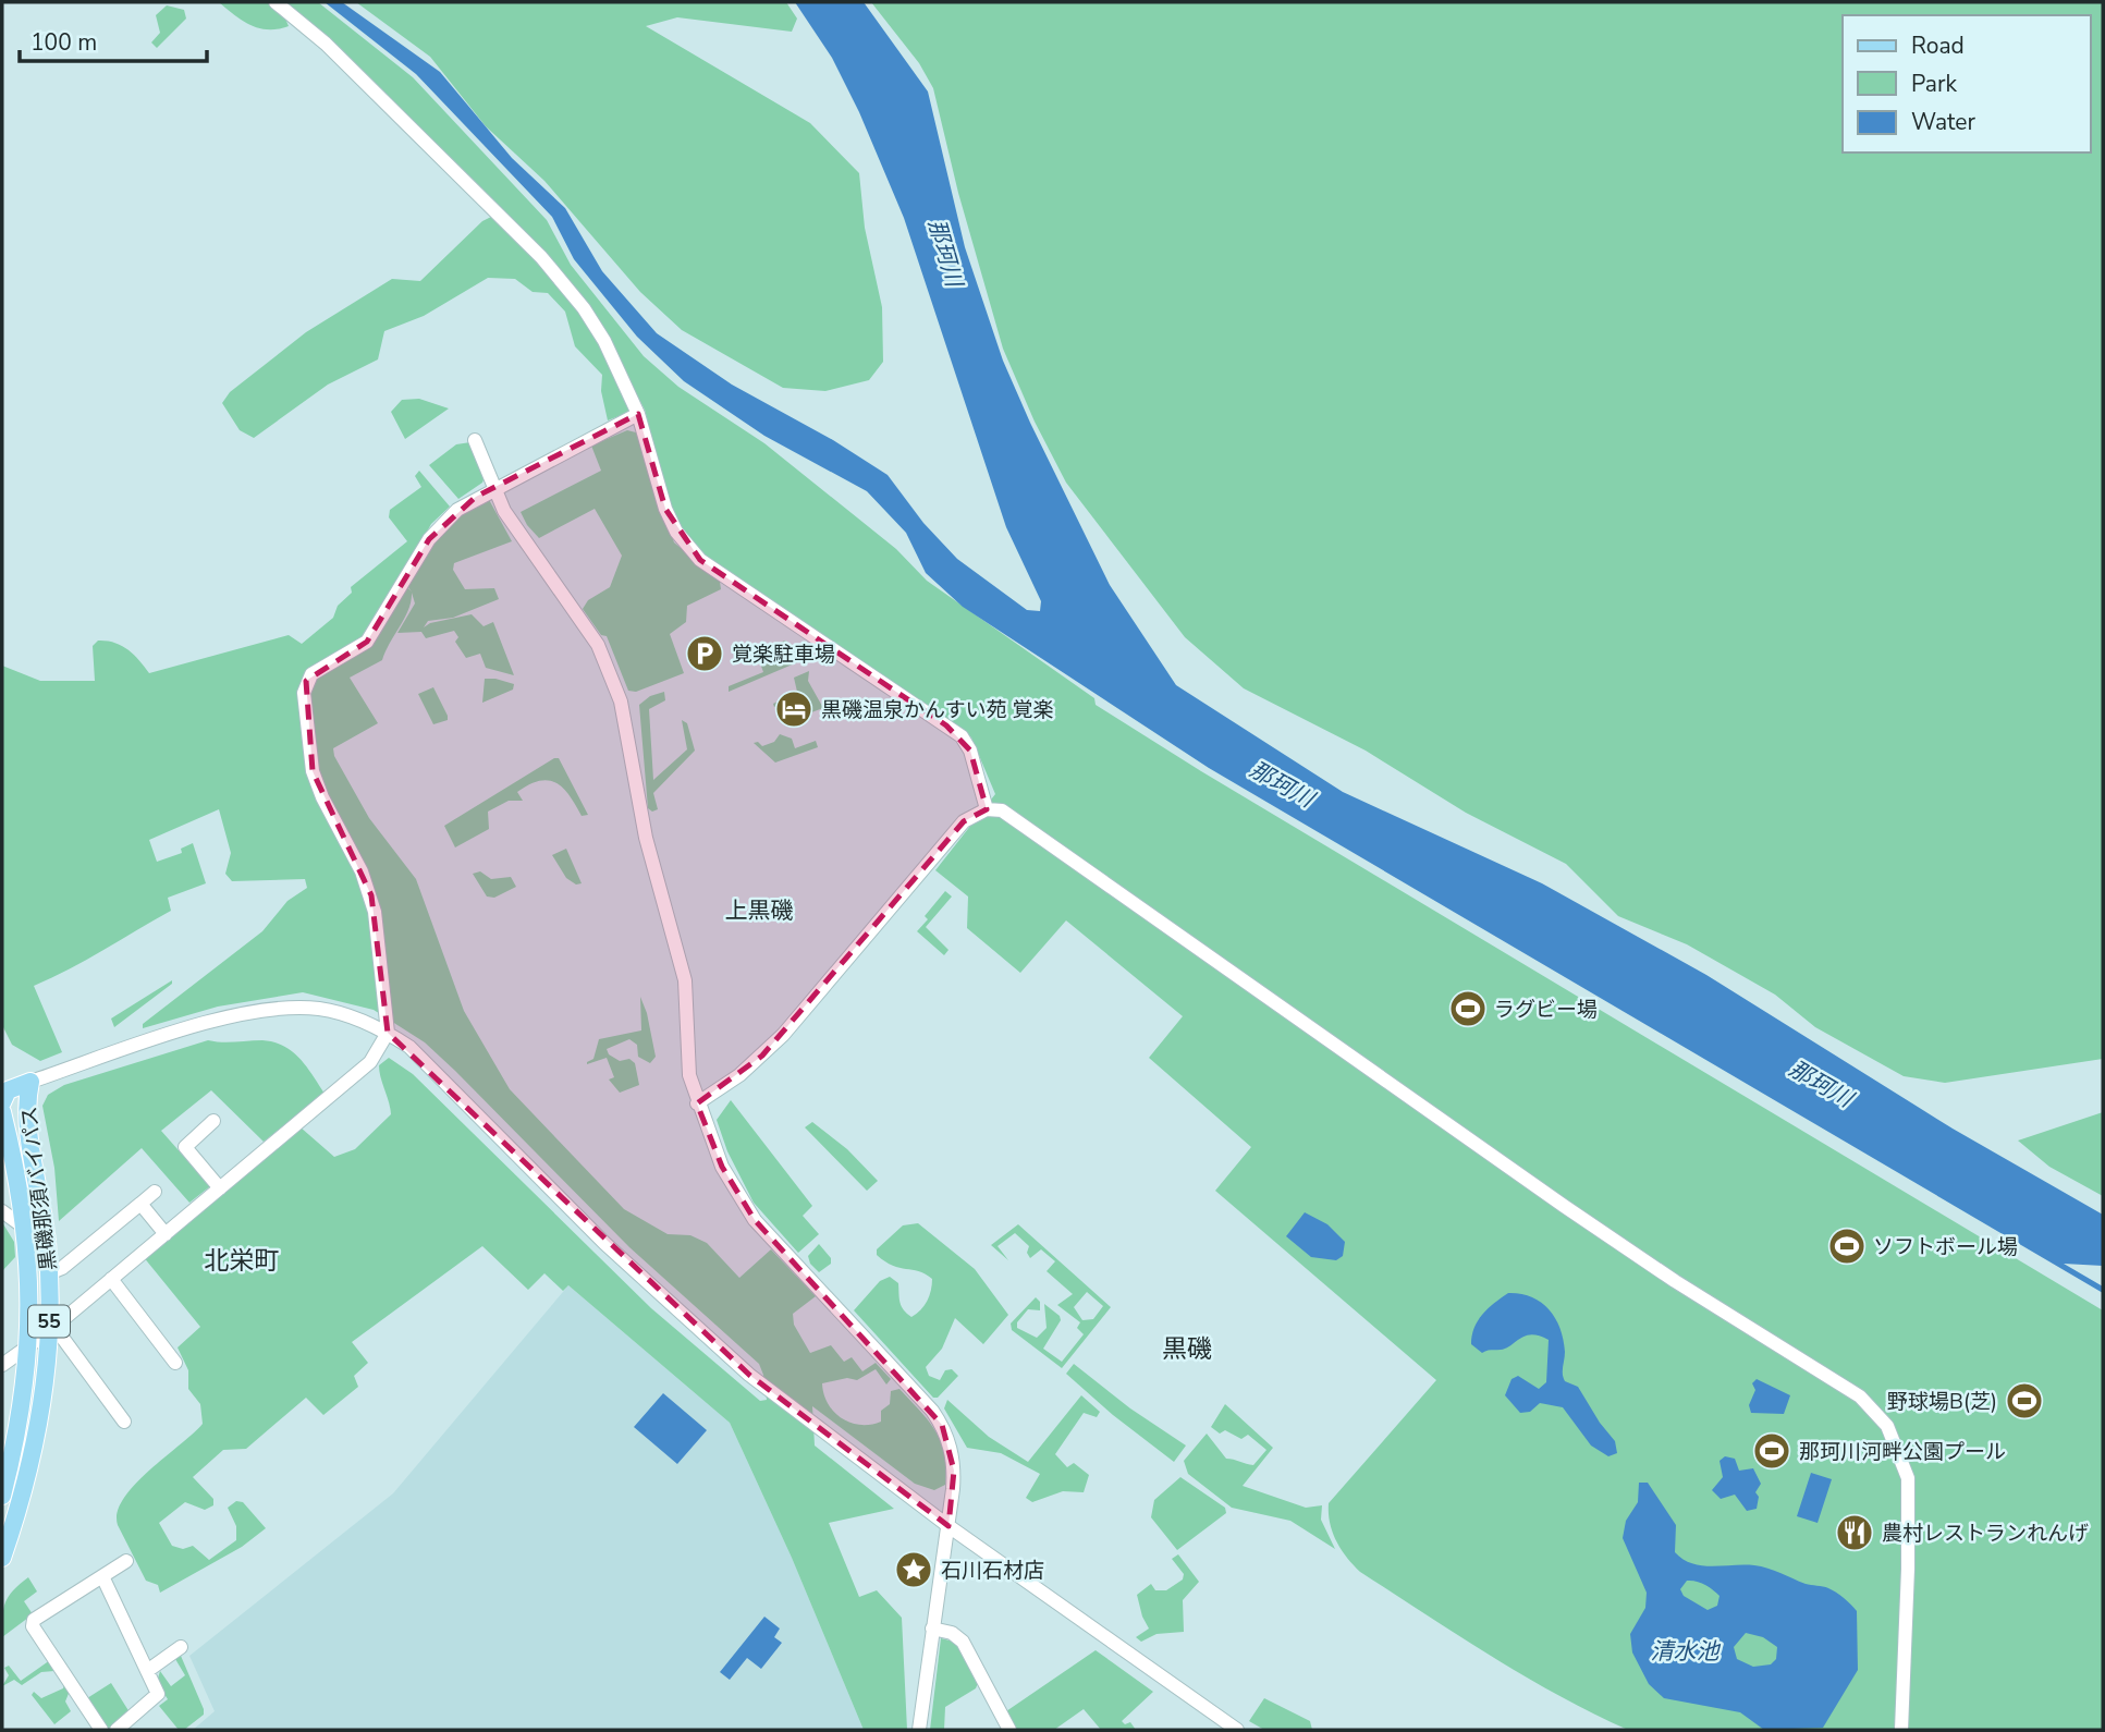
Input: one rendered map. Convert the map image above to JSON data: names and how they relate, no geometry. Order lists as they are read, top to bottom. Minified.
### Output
{"streets":{"main road":["黒磯那須バイパス","55"]},"districts":["上黒磯","北栄町","黒磯"],"water":["那珂川","清水池"],"places":{"parking":["覚楽駐車場"],"hotel":["黒磯温泉かんすい苑 覚楽"],"sports":["ラグビー場","ソフトボール場","野球場B(芝)","那珂川河畔公園プール"],"restaurant":["農村レストランれんげ"],"place":["石川石材店"]},"legend":["Road","Park","Water"],"scale_bar":"100 m"}
